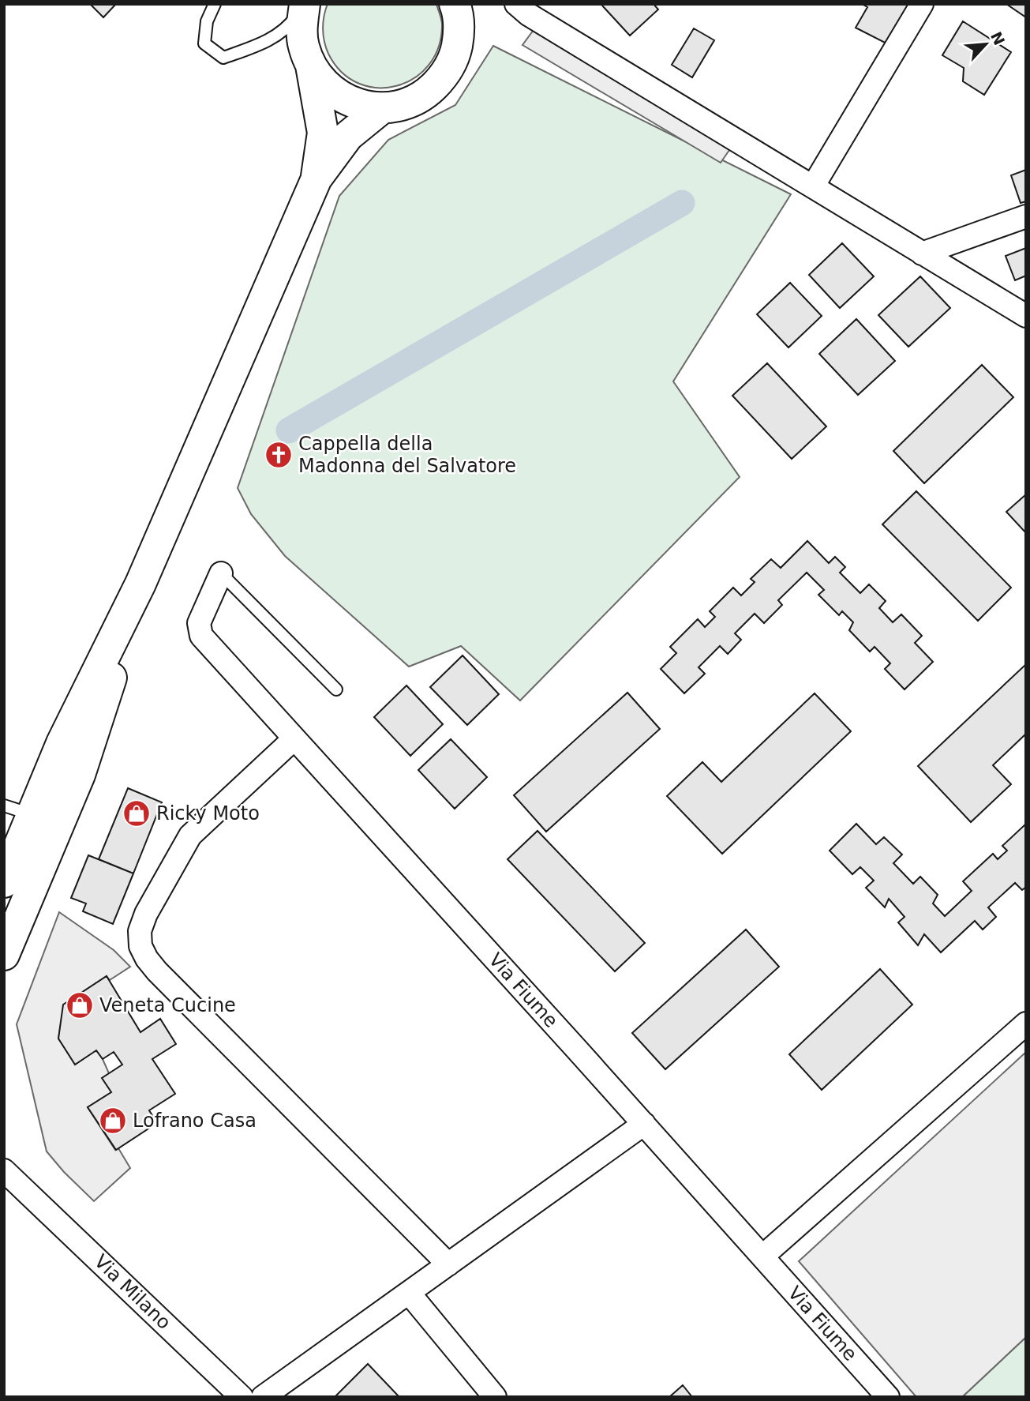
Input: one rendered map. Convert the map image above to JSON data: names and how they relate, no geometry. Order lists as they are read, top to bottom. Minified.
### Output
{"streets":{"street":["Via Fiume","Via Milano"]},"places":{"church":["Cappella della Madonna del Salvatore"],"shop":["Ricky Moto","Veneta Cucine","Lofrano Casa"]},"north":"top right"}
